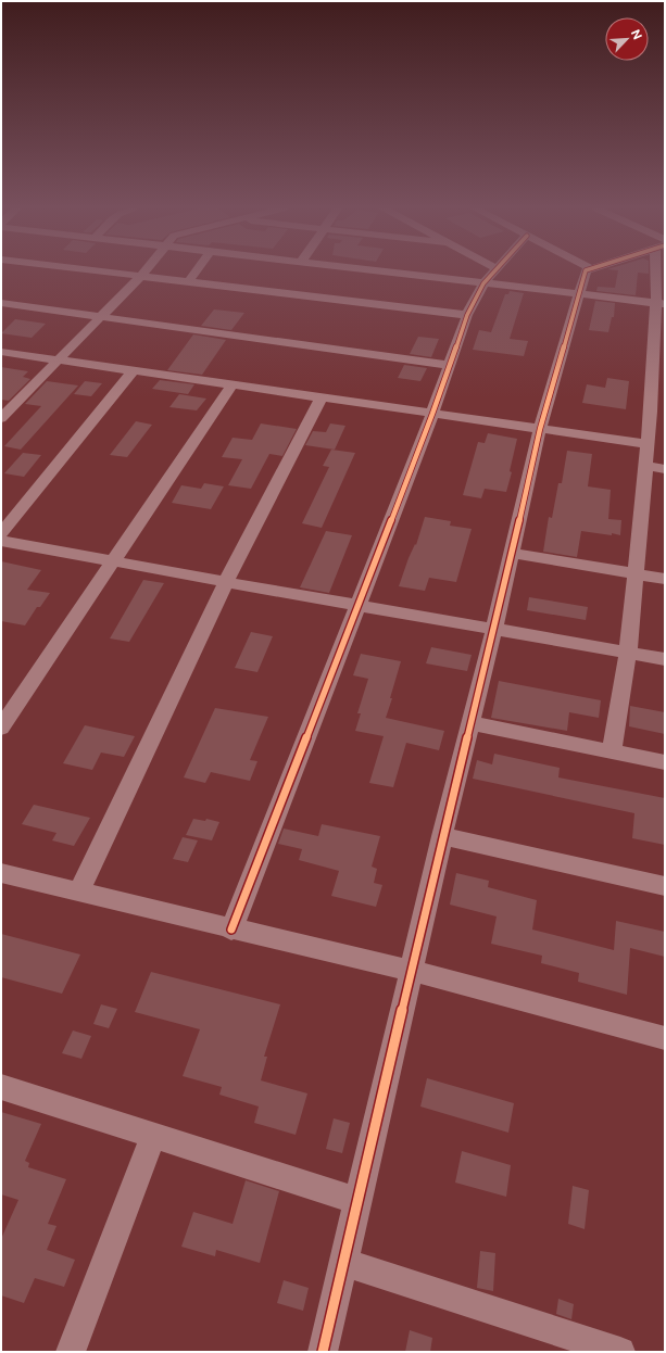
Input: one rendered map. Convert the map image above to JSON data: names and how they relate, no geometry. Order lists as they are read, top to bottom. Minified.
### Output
{"north":"top right"}
